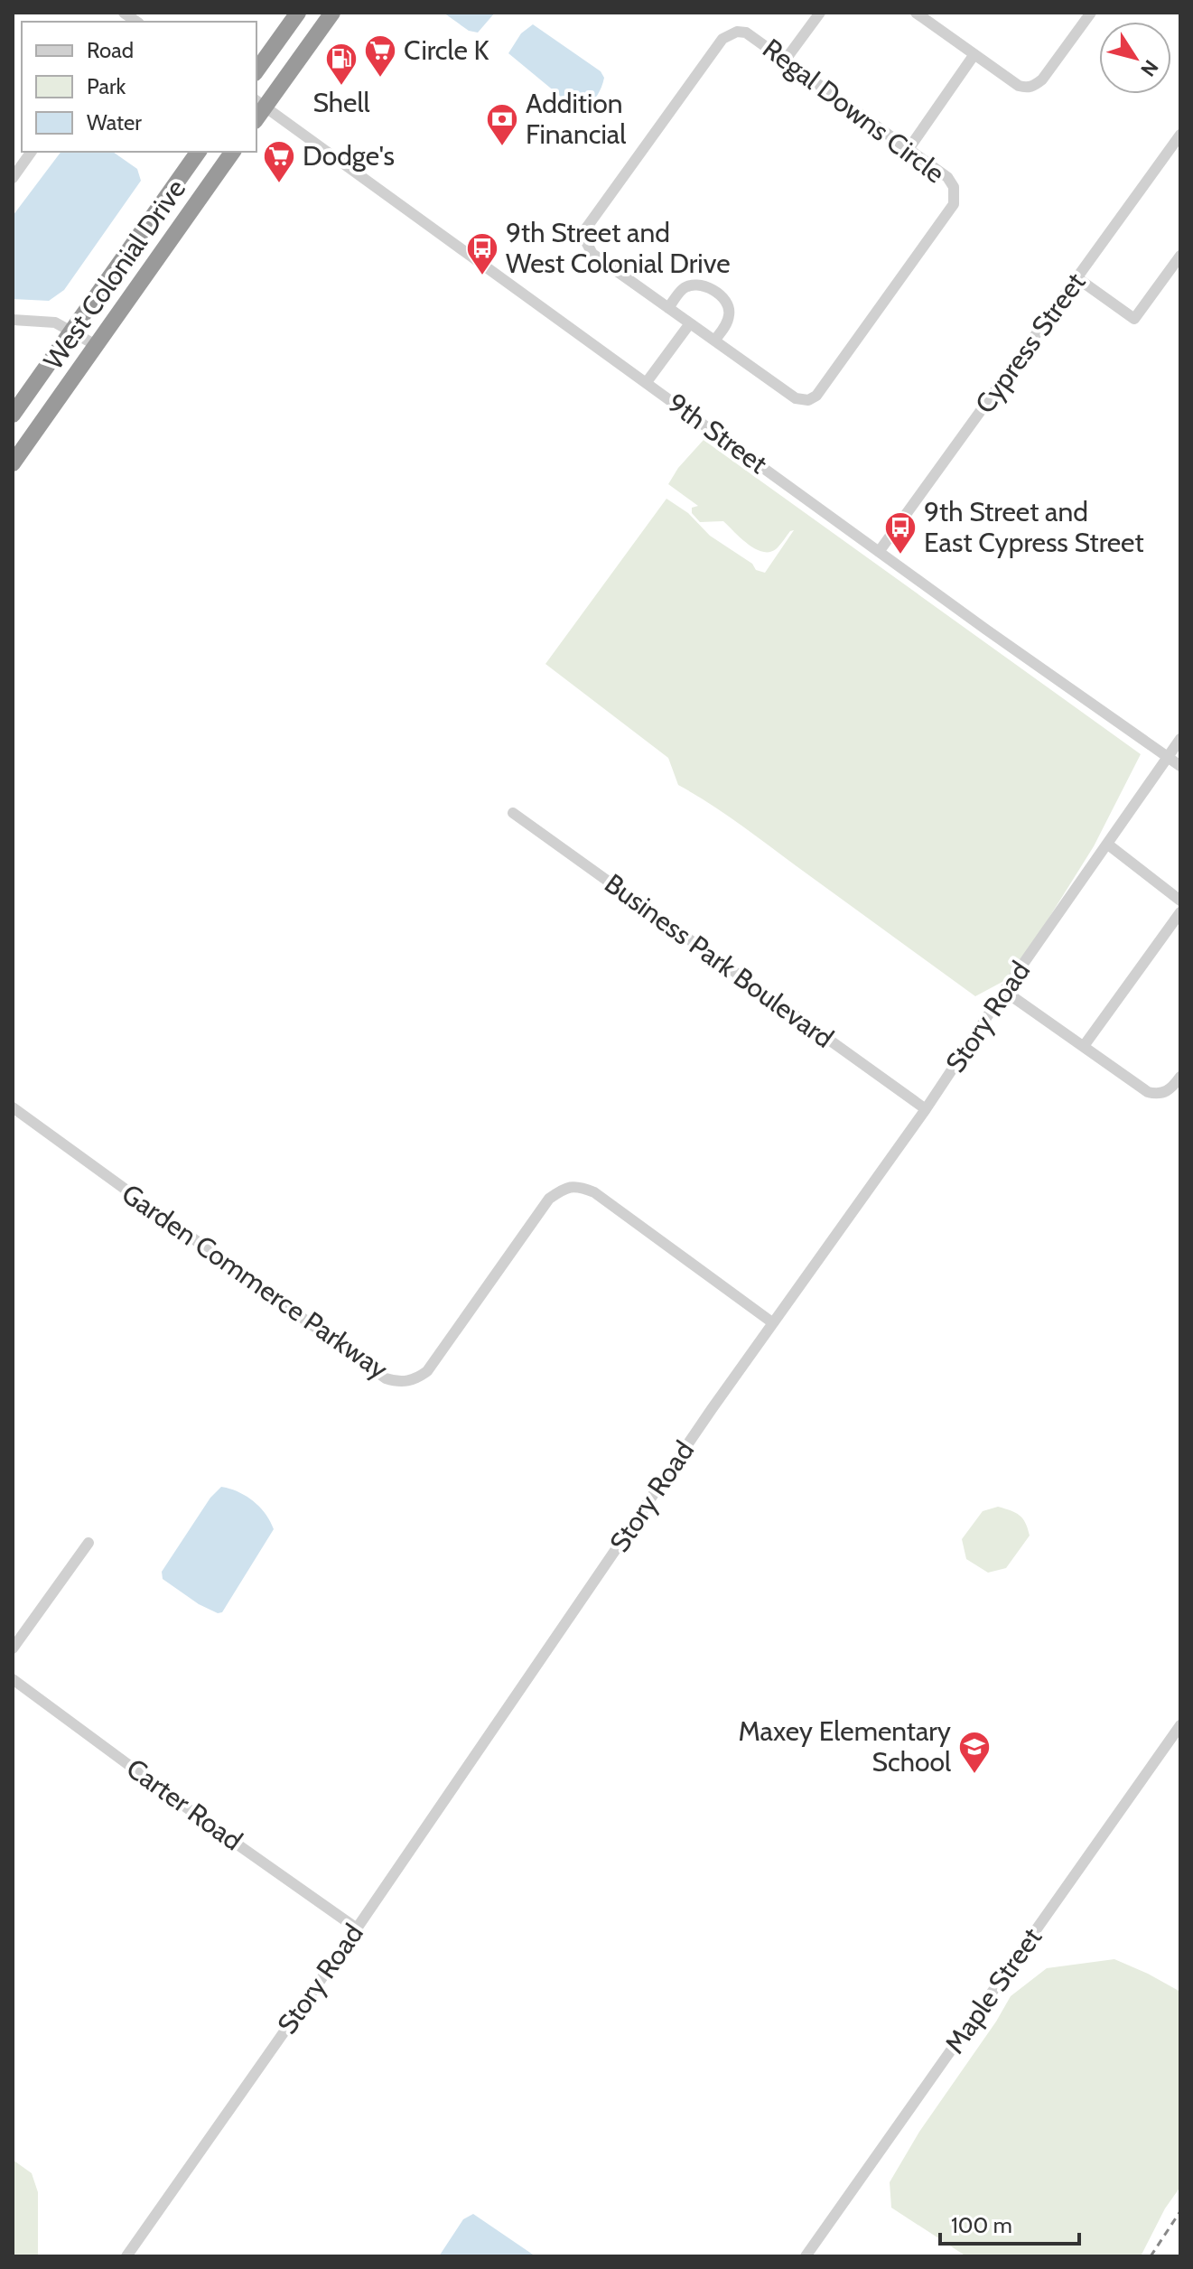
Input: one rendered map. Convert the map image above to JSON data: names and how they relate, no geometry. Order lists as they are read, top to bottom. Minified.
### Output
{"streets":{"highway":["West Colonial Drive"],"street":["Regal Downs Circle","Cypress Street","9th Street","Business Park Boulevard","Story Road","Garden Commerce Parkway","Carter Road","Maple Street"]},"crossings":[["Cypress Street","9th Street"],["9th Street","Story Road"],["Business Park Boulevard","Story Road"],["Story Road","Garden Commerce Parkway"],["Story Road","Carter Road"]],"places":{"supermarket":["Circle K","Dodge's"],"fuel station":["Shell"],"bank":["Addition Financial"],"bus stop":["9th Street and West Colonial Drive","9th Street and East Cypress Street"],"school or university":["Maxey Elementary School"]},"legend":["Road","Park","Water"],"scale_bar":"100 m","north":"bottom right"}
